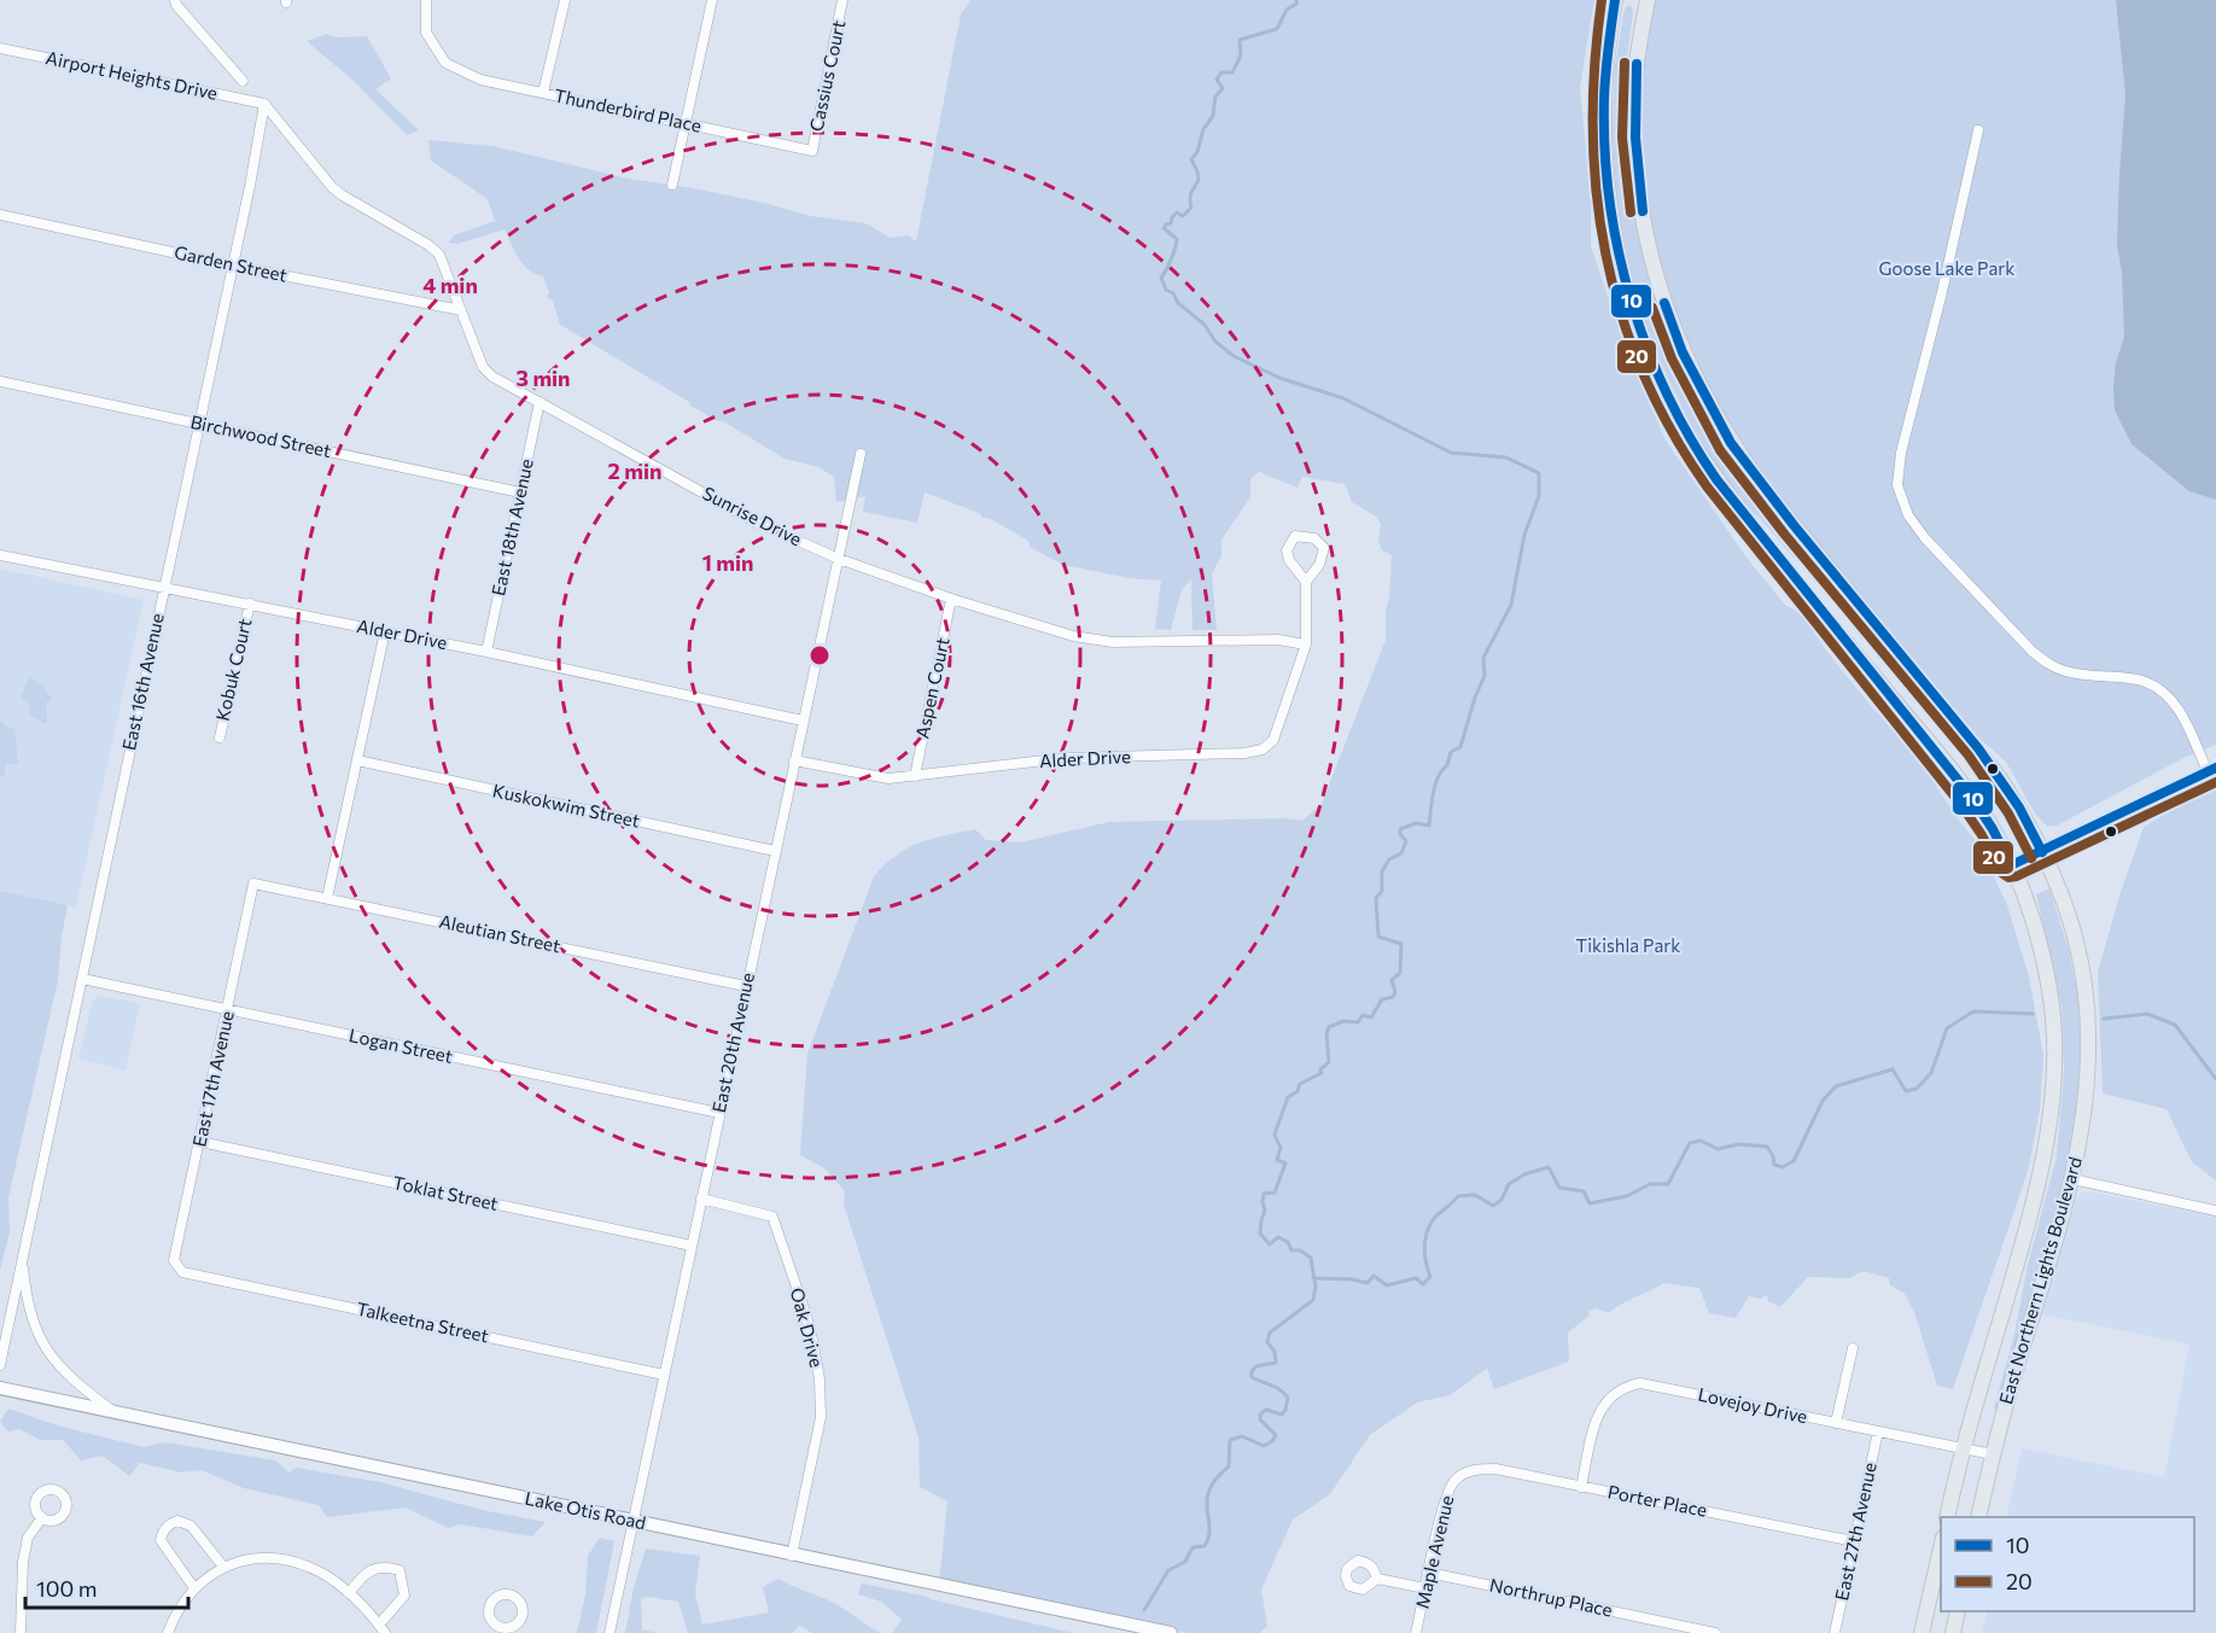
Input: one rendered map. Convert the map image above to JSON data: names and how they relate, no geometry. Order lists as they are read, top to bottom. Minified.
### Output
{"streets":{"main road":["East Northern Lights Boulevard","Lake Otis Road"],"street":["Airport Heights Drive","Cassius Court","Thunderbird Place","Garden Street","Birchwood Street","Sunrise Drive","East 18th Avenue","Alder Drive","Kobuk Court","East 16th Avenue","Aspen Court","Kuskokwim Street","Aleutian Street","East 20th Avenue","Logan Street","East 17th Avenue","Toklat Street","Talkeetna Street","Oak Drive","Lovejoy Drive","Porter Place","East 27th Avenue","Maple Avenue","Northrup Place"]},"crossings":[["Airport Heights Drive","Sunrise Drive"],["Airport Heights Drive","East 16th Avenue"],["Cassius Court","Thunderbird Place"],["Garden Street","Sunrise Drive"],["Garden Street","East 16th Avenue"],["Birchwood Street","East 18th Avenue"],["Birchwood Street","East 16th Avenue"],["Sunrise Drive","East 18th Avenue"],["Sunrise Drive","Alder Drive"],["Sunrise Drive","East 16th Avenue"],["Sunrise Drive","Aspen Court"],["Sunrise Drive","East 20th Avenue"],["East 18th Avenue","Alder Drive"],["Alder Drive","Kobuk Court"],["Alder Drive","East 16th Avenue"],["Alder Drive","Aspen Court"],["Alder Drive","East 20th Avenue"],["East 16th Avenue","Logan Street"],["East 16th Avenue","Lake Otis Road"],["Kuskokwim Street","East 20th Avenue"],["Aleutian Street","East 20th Avenue"],["Aleutian Street","East 17th Avenue"],["East 20th Avenue","Logan Street"],["East 20th Avenue","Toklat Street"],["East 20th Avenue","Talkeetna Street"],["East 20th Avenue","Oak Drive"],["East 20th Avenue","Lake Otis Road"],["Logan Street","East 17th Avenue"],["East 17th Avenue","Toklat Street"],["East 17th Avenue","Talkeetna Street"],["East Northern Lights Boulevard","Lovejoy Drive"],["Oak Drive","Lake Otis Road"],["Lovejoy Drive","Porter Place"],["Lovejoy Drive","East 27th Avenue"],["Porter Place","East 27th Avenue"],["Porter Place","Maple Avenue"],["Maple Avenue","Northrup Place"]],"parks":["Goose Lake Park","Tikishla Park"],"lines":["transit line 10","transit line 20"],"legend":["10","20"],"scale_bar":"100 m","rings":["4 min","3 min","2 min","1 min"]}
